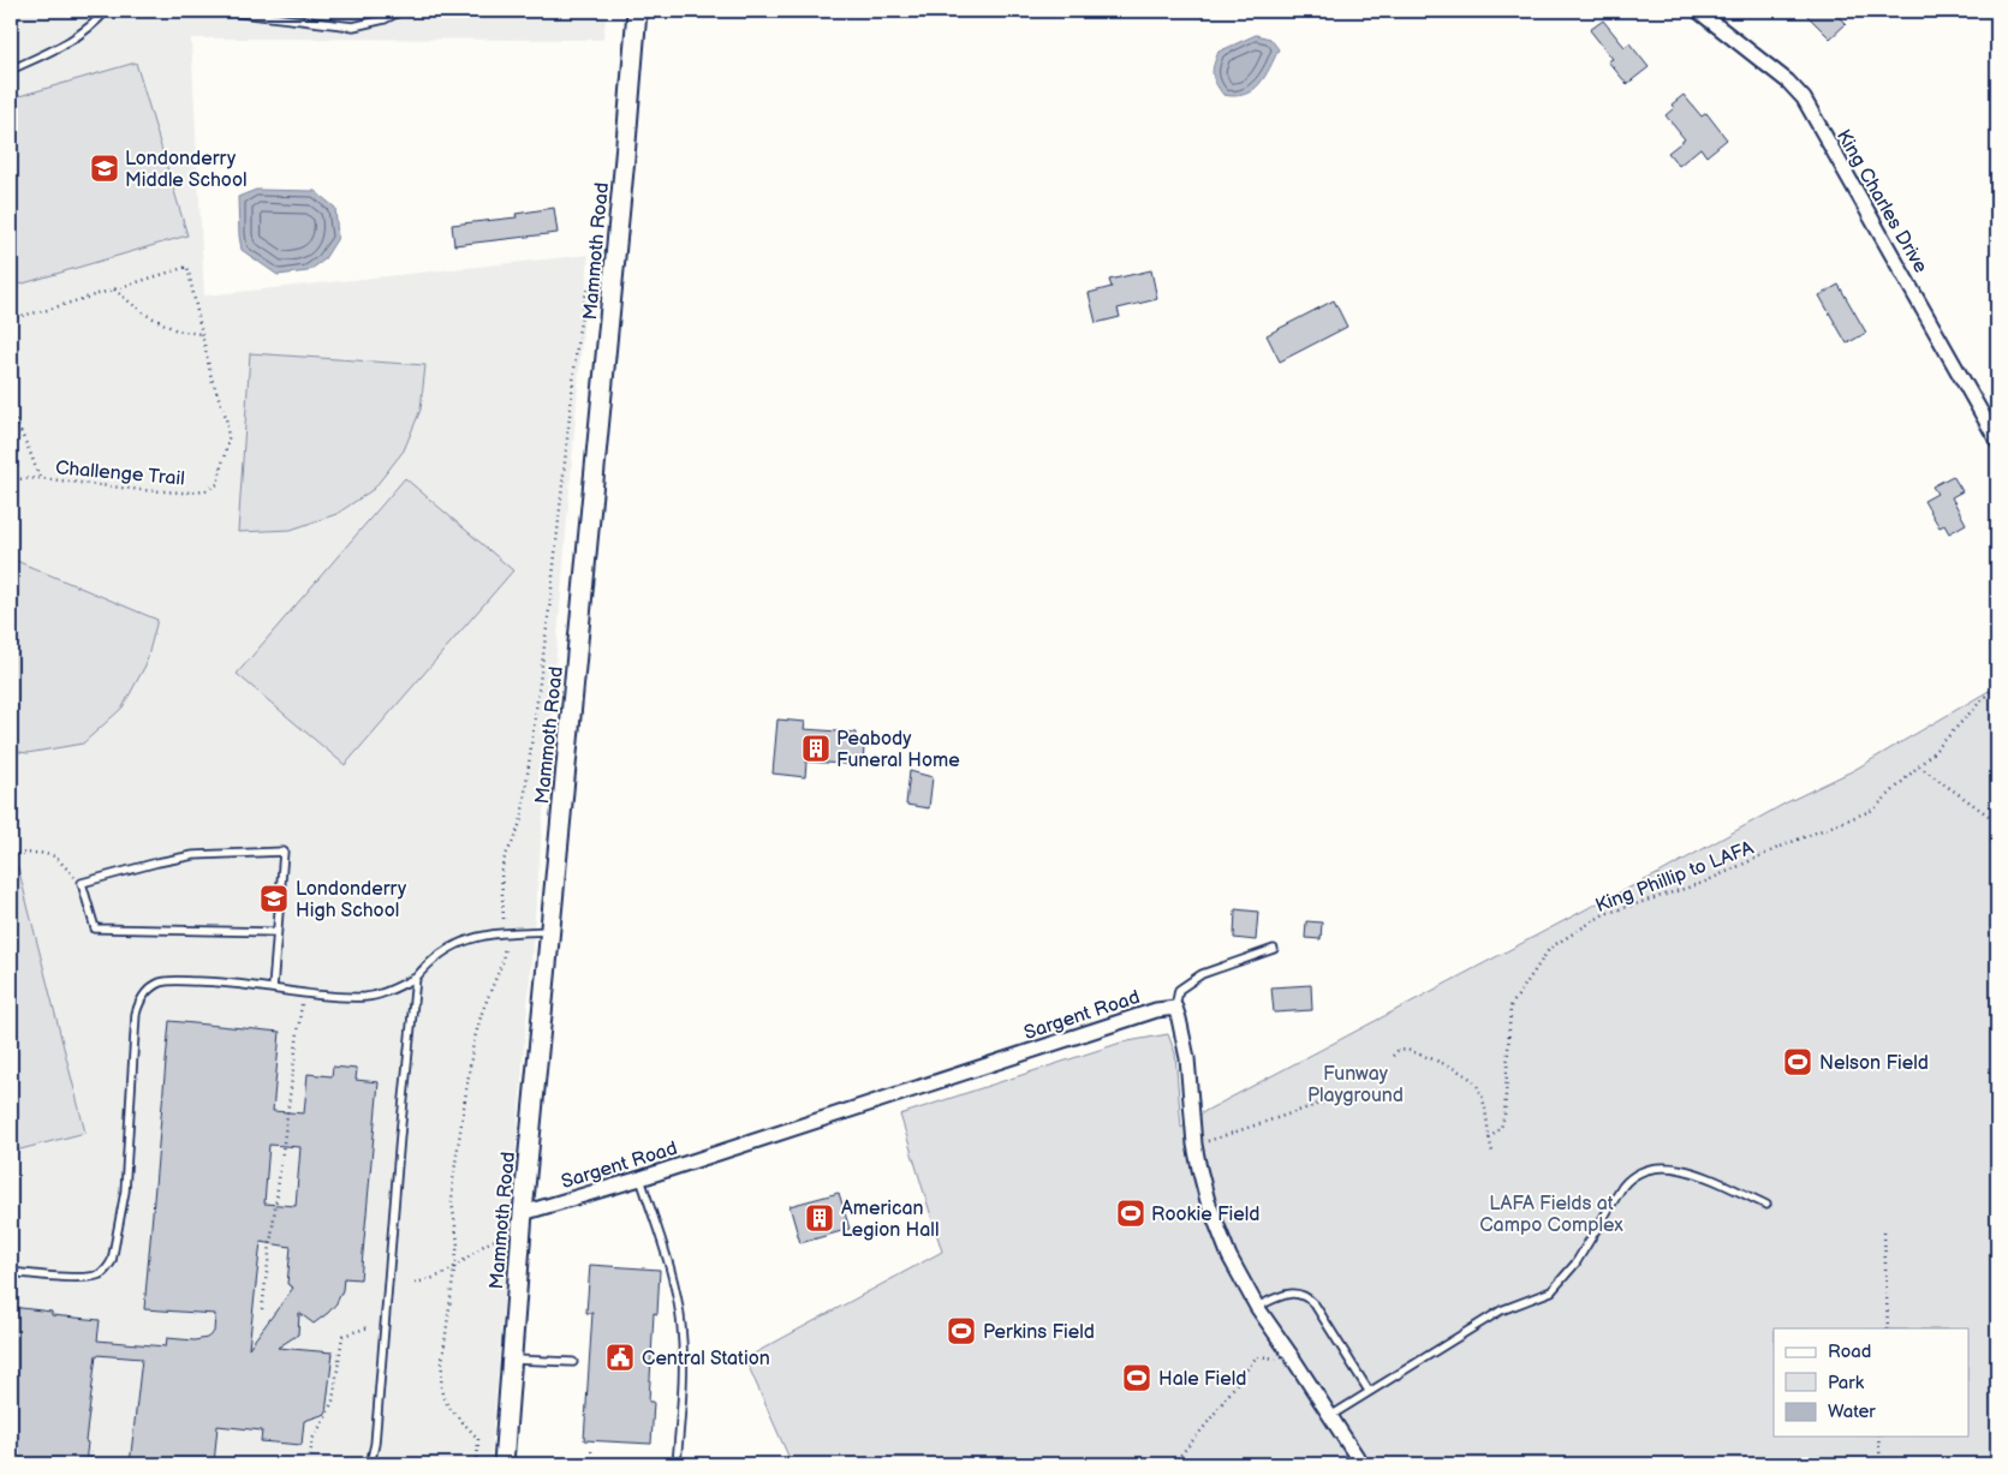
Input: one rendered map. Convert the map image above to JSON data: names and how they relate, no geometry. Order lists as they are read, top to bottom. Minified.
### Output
{"streets":{"main road":["Mammoth Road"],"street":["King Charles Drive","Sargent Road"],"path":["Challenge Trail","King Phillip to LAFA"]},"crossings":[["Mammoth Road","Sargent Road"]],"parks":["Funway Playground","LAFA Fields at Campo Complex"],"places":{"school or university":["Londonderry Middle School","Londonderry High School"],"building":["Peabody Funeral Home","American Legion Hall"],"sports":["Nelson Field","Rookie Field","Perkins Field","Hale Field"],"public building":["Central Station"]},"legend":["Road","Park","Water"]}
